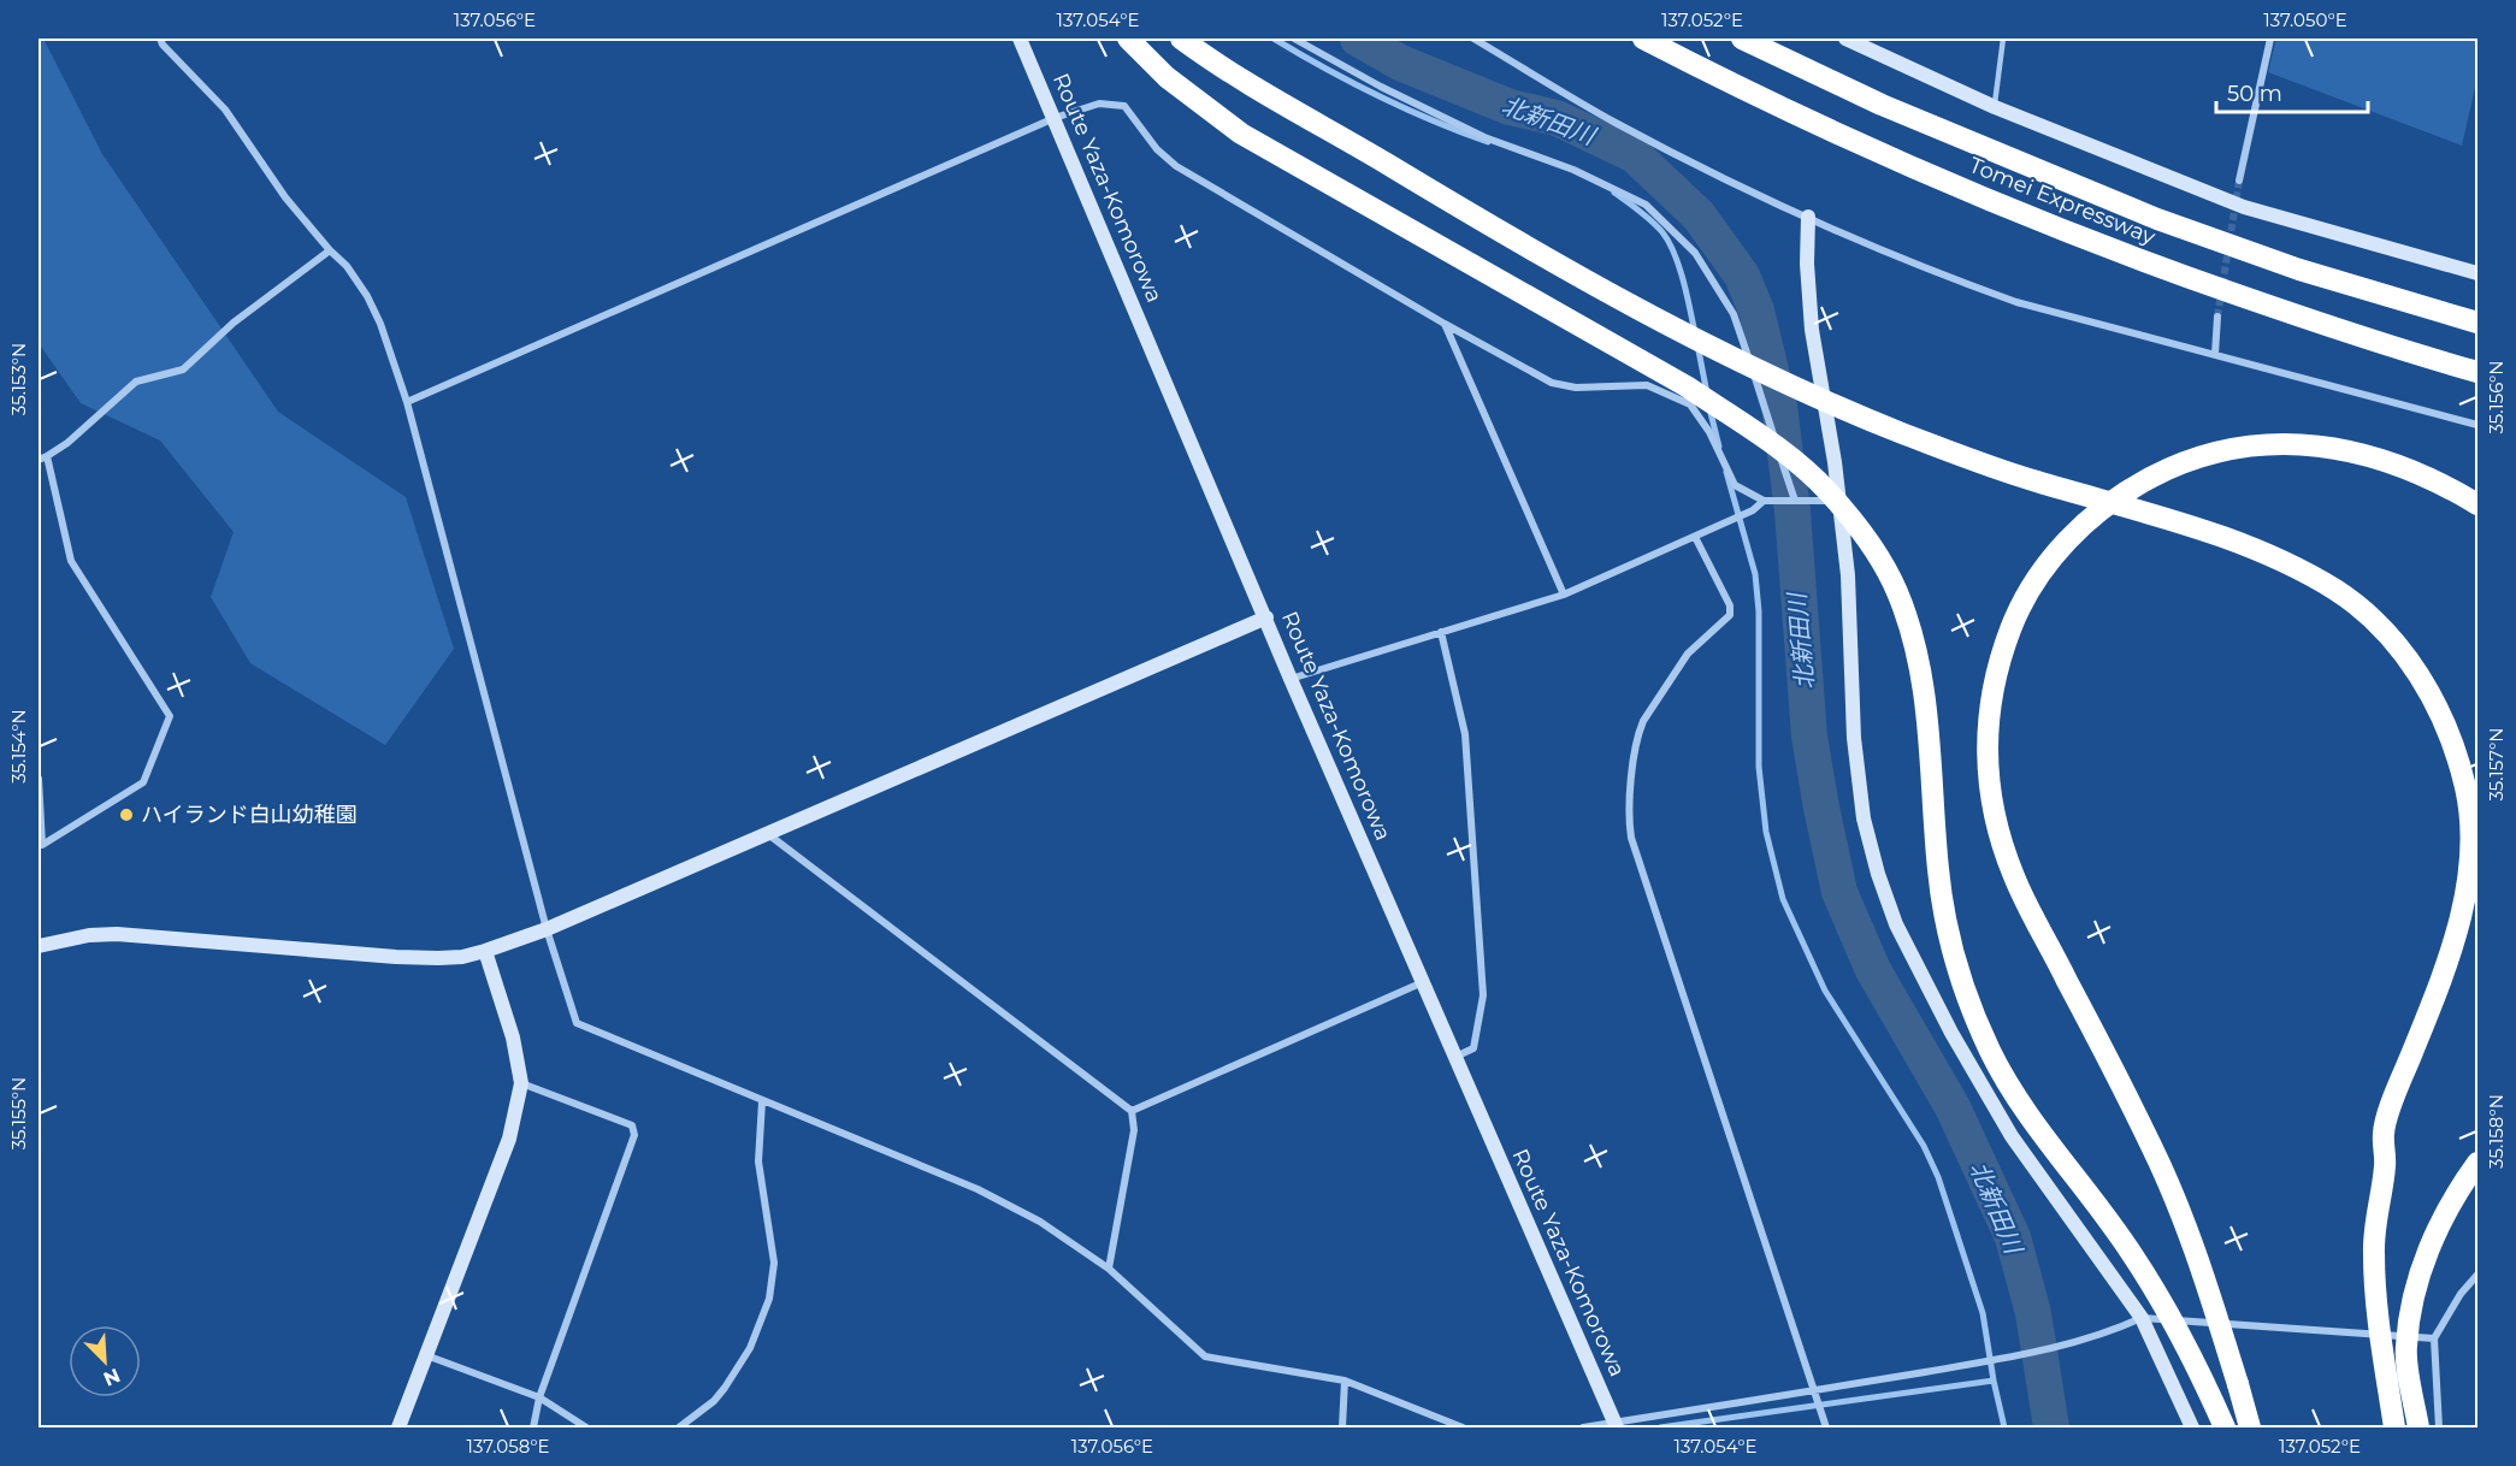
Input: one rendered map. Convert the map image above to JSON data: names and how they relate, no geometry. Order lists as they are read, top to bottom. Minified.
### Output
{"streets":{"highway":["Tomei Expressway"],"main road":["Route Yaza-Komorowa"]},"water":["北新田川"],"places":["ハイランド白山幼稚園"],"scale_bar":"50 m","north":"bottom right","coordinates":["137.056°E","137.054°E","137.052°E","137.050°E","35.153°N","35.156°N","35.154°N","35.157°N","35.155°N","35.158°N","137.058°E"]}
